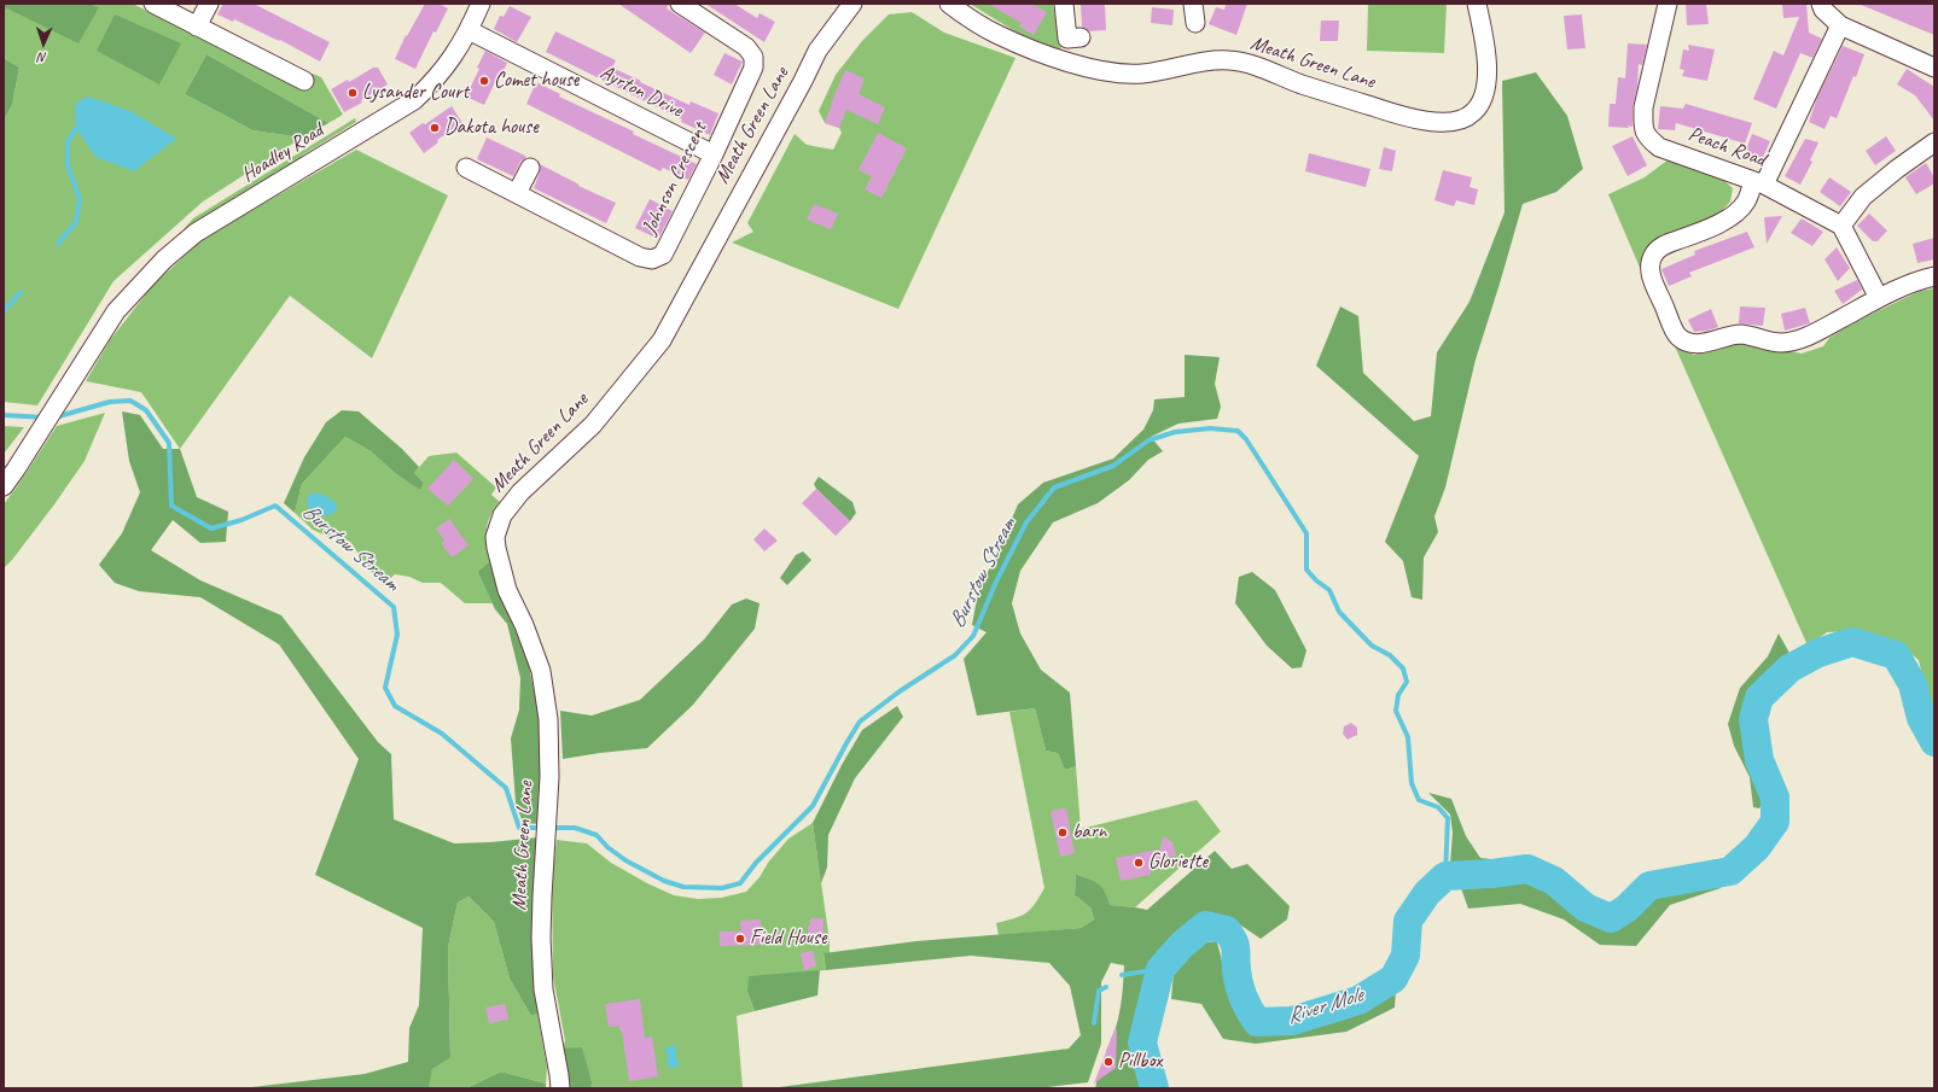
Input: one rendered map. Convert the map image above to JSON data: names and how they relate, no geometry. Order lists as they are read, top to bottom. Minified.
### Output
{"streets":{"street":["Meath Green Lane","Ayrton Drive","Peach Road","Hoadley Road","Johnson Crescent"]},"crossings":[["Ayrton Drive","Hoadley Road"],["Ayrton Drive","Johnson Crescent"]],"water":["Burstow Stream","River Mole"],"places":["Comet house","Lysander Court","Dakota house","barn","Gloriette","Field House","Pillbox"],"north":"bottom"}
